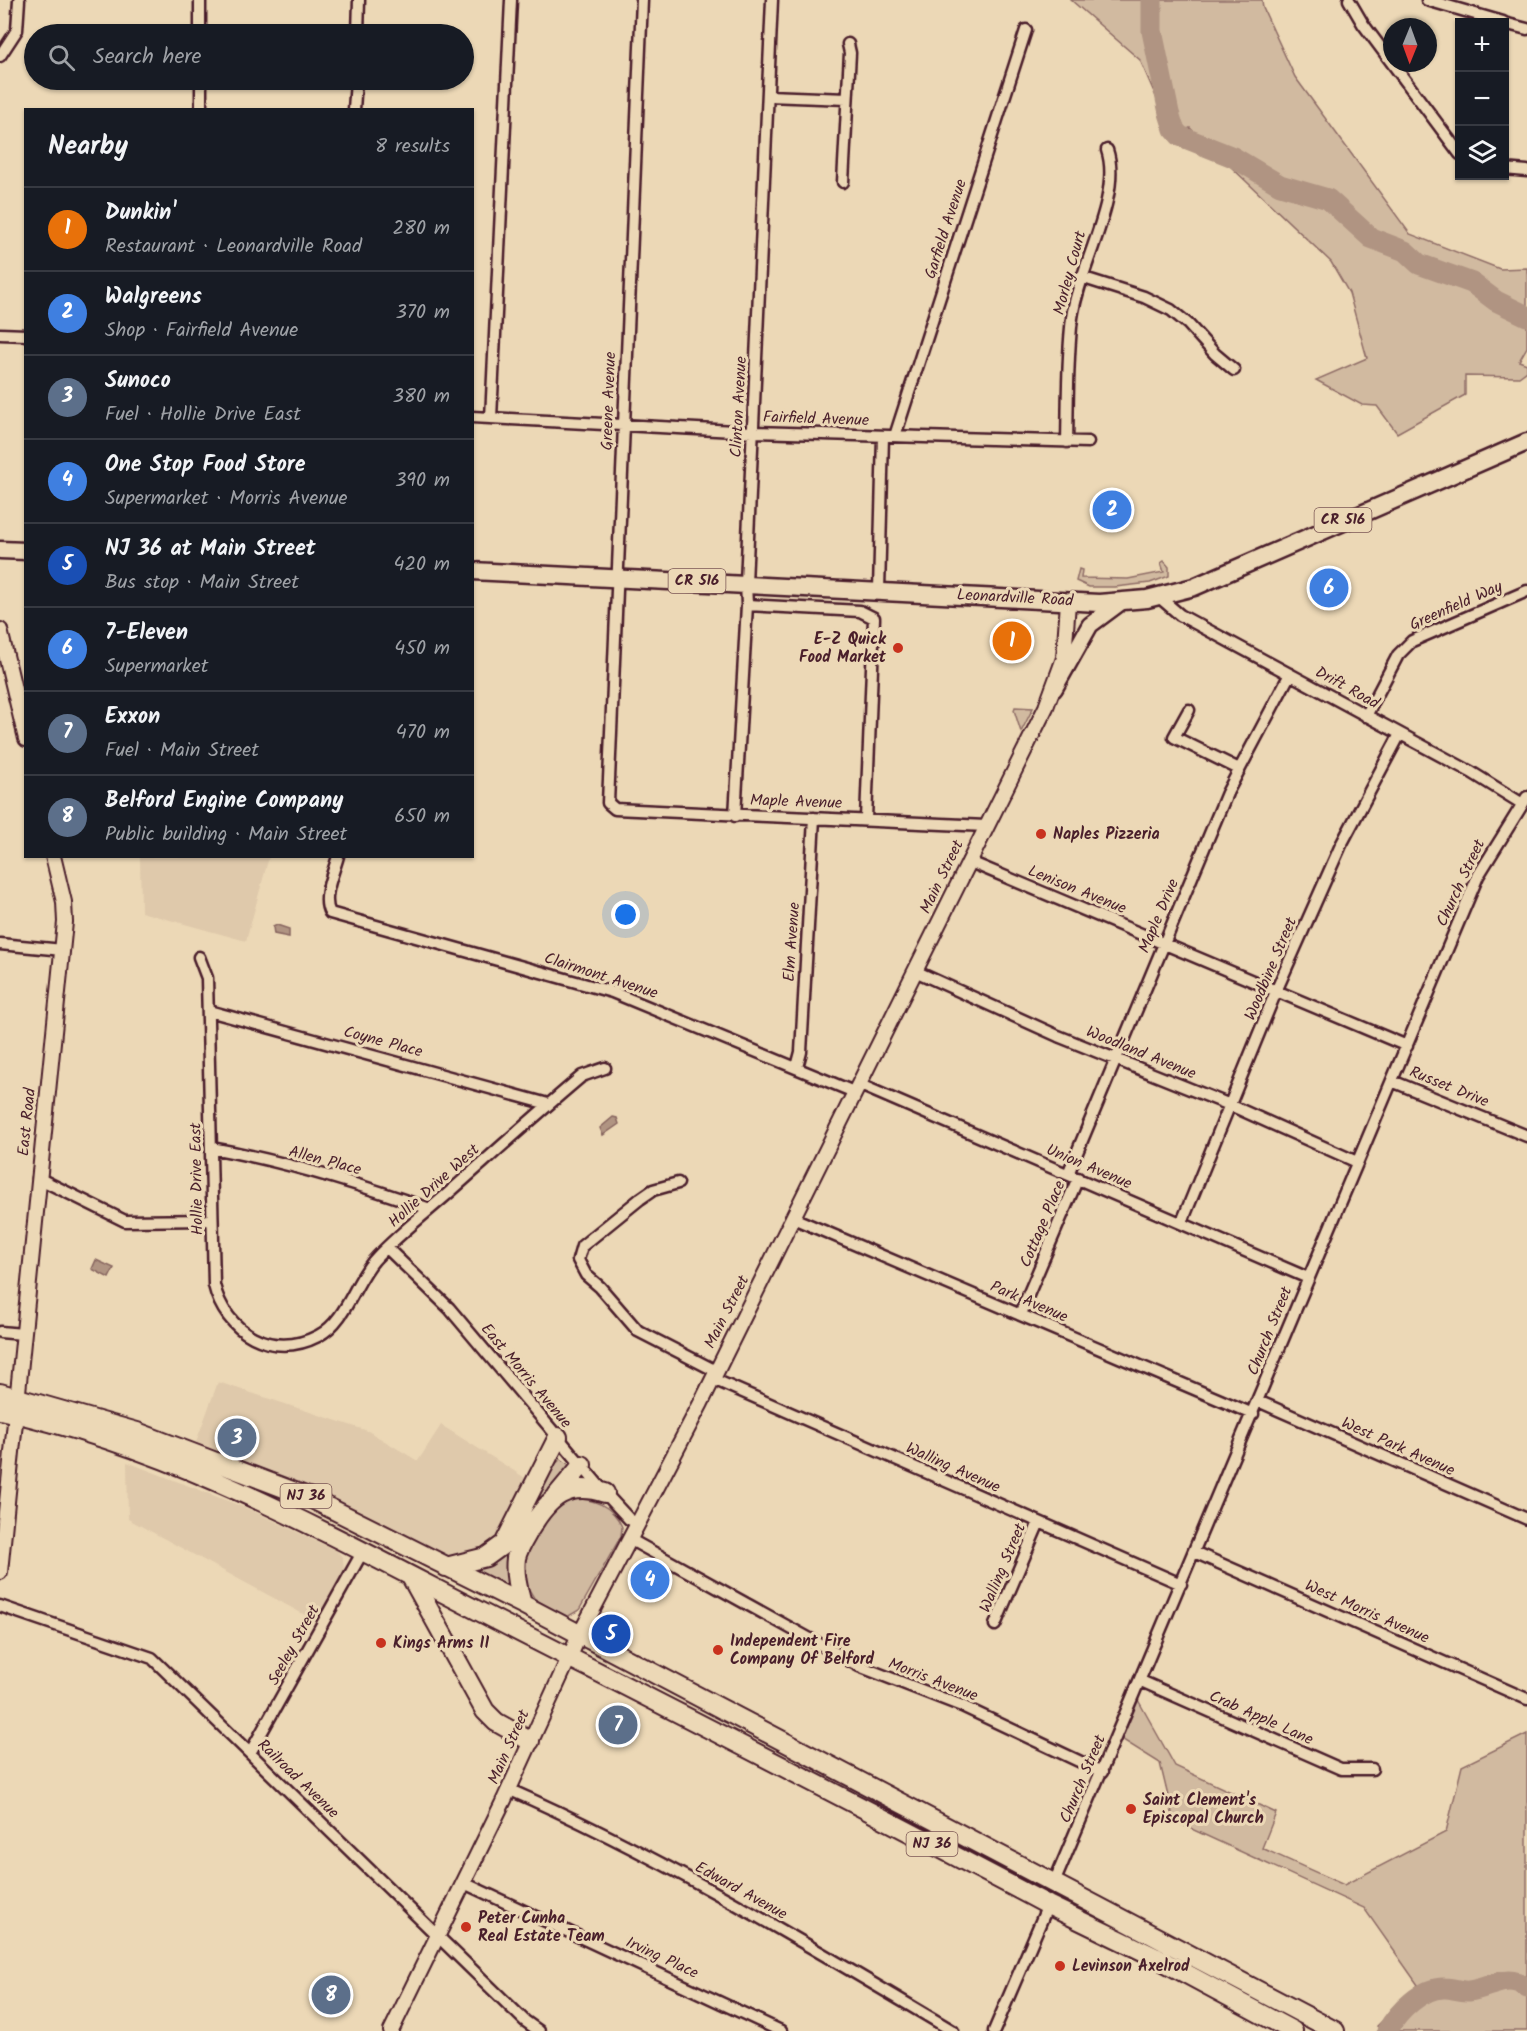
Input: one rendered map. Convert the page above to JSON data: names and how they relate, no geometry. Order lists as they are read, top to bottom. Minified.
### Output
{"streets":{"highway":["NJ 36"],"main road":["CR 516","Leonardville Road"],"street":["Garfield Avenue","Morley Court","Greene Avenue","Clinton Avenue","Fairfield Avenue","Greenfield Way","Drift Road","Maple Avenue","Main Street","Church Street","Lenison Avenue","Maple Drive","Elm Avenue","Woodbine Street","Clairmont Avenue","Coyne Place","Woodland Avenue","Russet Drive","East Road","Allen Place","Union Avenue","Hollie Drive East","Hollie Drive West","Cottage Place","Park Avenue","East Morris Avenue","West Park Avenue","Walling Avenue","Walling Street","West Morris Avenue","Seeley Street","Morris Avenue","Crab Apple Lane","Railroad Avenue","Edward Avenue","Irving Place"]},"crossings":[["Garfield Avenue","Fairfield Avenue"],["Morley Court","Fairfield Avenue"],["Greene Avenue","Fairfield Avenue"],["Greene Avenue","Leonardville Road"],["Greene Avenue","Maple Avenue"],["Clinton Avenue","Fairfield Avenue"],["Clinton Avenue","Leonardville Road"],["Clinton Avenue","Maple Avenue"],["Leonardville Road","Drift Road"],["Leonardville Road","Main Street"],["Greenfield Way","Drift Road"],["Drift Road","Church Street"],["Drift Road","Maple Drive"],["Drift Road","Woodbine Street"],["Maple Avenue","Main Street"],["Maple Avenue","Elm Avenue"],["Main Street","Lenison Avenue"],["Main Street","Clairmont Avenue"],["Main Street","Woodland Avenue"],["Main Street","Union Avenue"],["Main Street","Park Avenue"],["Main Street","East Morris Avenue"],["Main Street","Walling Avenue"],["Main Street","NJ 36"],["Main Street","Morris Avenue"],["Main Street","Railroad Avenue"],["Main Street","Edward Avenue"],["Main Street","Irving Place"],["Church Street","Lenison Avenue"],["Church Street","Woodland Avenue"],["Church Street","Russet Drive"],["Church Street","Union Avenue"],["Church Street","Park Avenue"],["Church Street","West Park Avenue"],["Church Street","Walling Avenue"],["Church Street","NJ 36"],["Church Street","West Morris Avenue"],["Church Street","Morris Avenue"],["Church Street","Crab Apple Lane"],["Lenison Avenue","Maple Drive"],["Lenison Avenue","Woodbine Street"],["Maple Drive","Woodland Avenue"],["Maple Drive","Union Avenue"],["Maple Drive","Cottage Place"],["Elm Avenue","Clairmont Avenue"],["Woodbine Street","Woodland Avenue"],["Woodbine Street","Union Avenue"],["Clairmont Avenue","Union Avenue"],["Coyne Place","Hollie Drive East"],["Coyne Place","Hollie Drive West"],["East Road","NJ 36"],["Allen Place","Hollie Drive East"],["Allen Place","Hollie Drive West"],["Union Avenue","Cottage Place"],["Hollie Drive East","Hollie Drive West"],["Hollie Drive West","East Morris Avenue"],["Cottage Place","Park Avenue"],["Walling Avenue","Walling Street"],["NJ 36","Seeley Street"],["Seeley Street","Railroad Avenue"]],"places":["E-Z Quick Food Market","Naples Pizzeria","Kings Arms II","Independent Fire Company Of Belford","Saint Clement's Episcopal Church","Peter Cunha Real Estate Team","Levinson Axelrod"],"north":"bottom","page":{"map_buttons":["+","−"],"search":"Search here","heading":["Nearby","8 results"],"list":[{"mark":"1","name":"Dunkin'","note":"Restaurant · Leonardville Road","value":"280 m"},{"mark":"2","name":"Walgreens","note":"Shop · Fairfield Avenue","value":"370 m"},{"mark":"3","name":"Sunoco","note":"Fuel · Hollie Drive East","value":"380 m"},{"mark":"4","name":"One Stop Food Store","note":"Supermarket · Morris Avenue","value":"390 m"},{"mark":"5","name":"NJ 36 at Main Street","note":"Bus stop · Main Street","value":"420 m"},{"mark":"6","name":"7-Eleven","note":"Supermarket","value":"450 m"},{"mark":"7","name":"Exxon","note":"Fuel · Main Street","value":"470 m"},{"mark":"8","name":"Belford Engine Company","note":"Public building · Main Street","value":"650 m"}],"pins":["2","6","1","3","4","5","7","8"]}}
